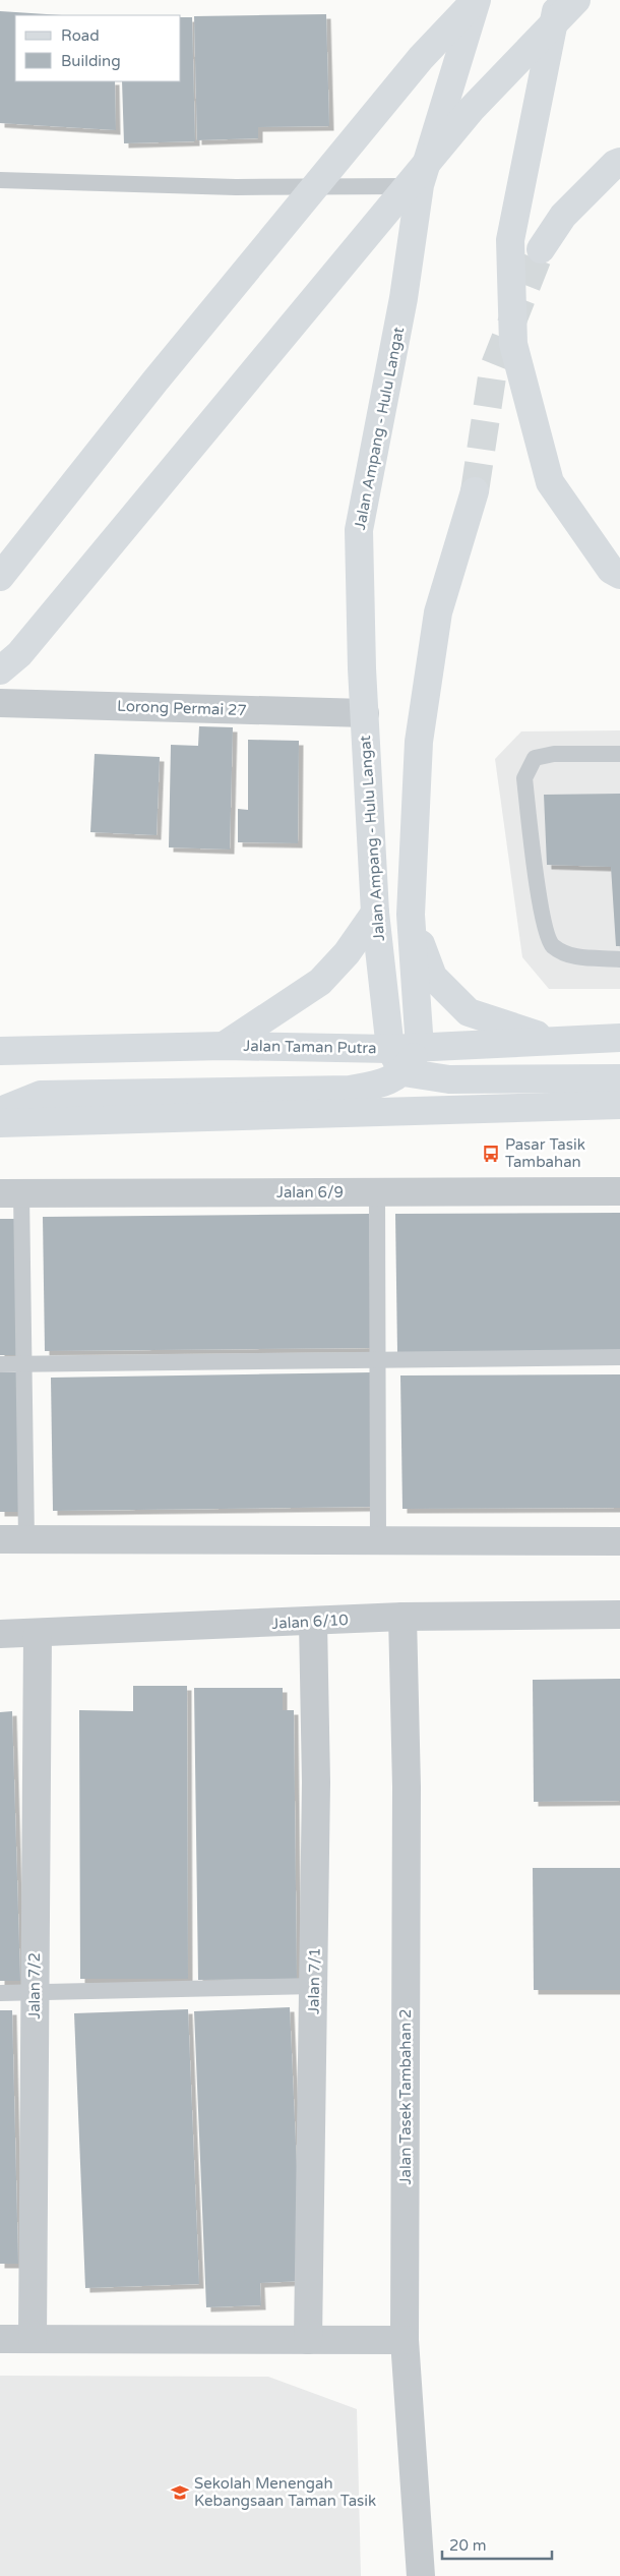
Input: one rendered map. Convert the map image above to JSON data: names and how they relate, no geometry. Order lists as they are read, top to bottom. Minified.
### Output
{"streets":{"main road":["Jalan Ampang - Hulu Langat","Jalan Taman Putra"],"street":["Lorong Permai 27","Jalan 6/9","Jalan 6/10","Jalan 7/1","Jalan 7/2","Jalan Tasek Tambahan 2"]},"crossings":[["Jalan Ampang - Hulu Langat","Lorong Permai 27"],["Jalan Ampang - Hulu Langat","Jalan Taman Putra"],["Jalan 6/10","Jalan 7/1"],["Jalan 6/10","Jalan 7/2"],["Jalan 6/10","Jalan Tasek Tambahan 2"]],"places":{"bus stop":["Pasar Tasik Tambahan"],"school or university":["Sekolah Menengah Kebangsaan Taman Tasik"]},"legend":["Road","Building"],"scale_bar":"20 m"}
